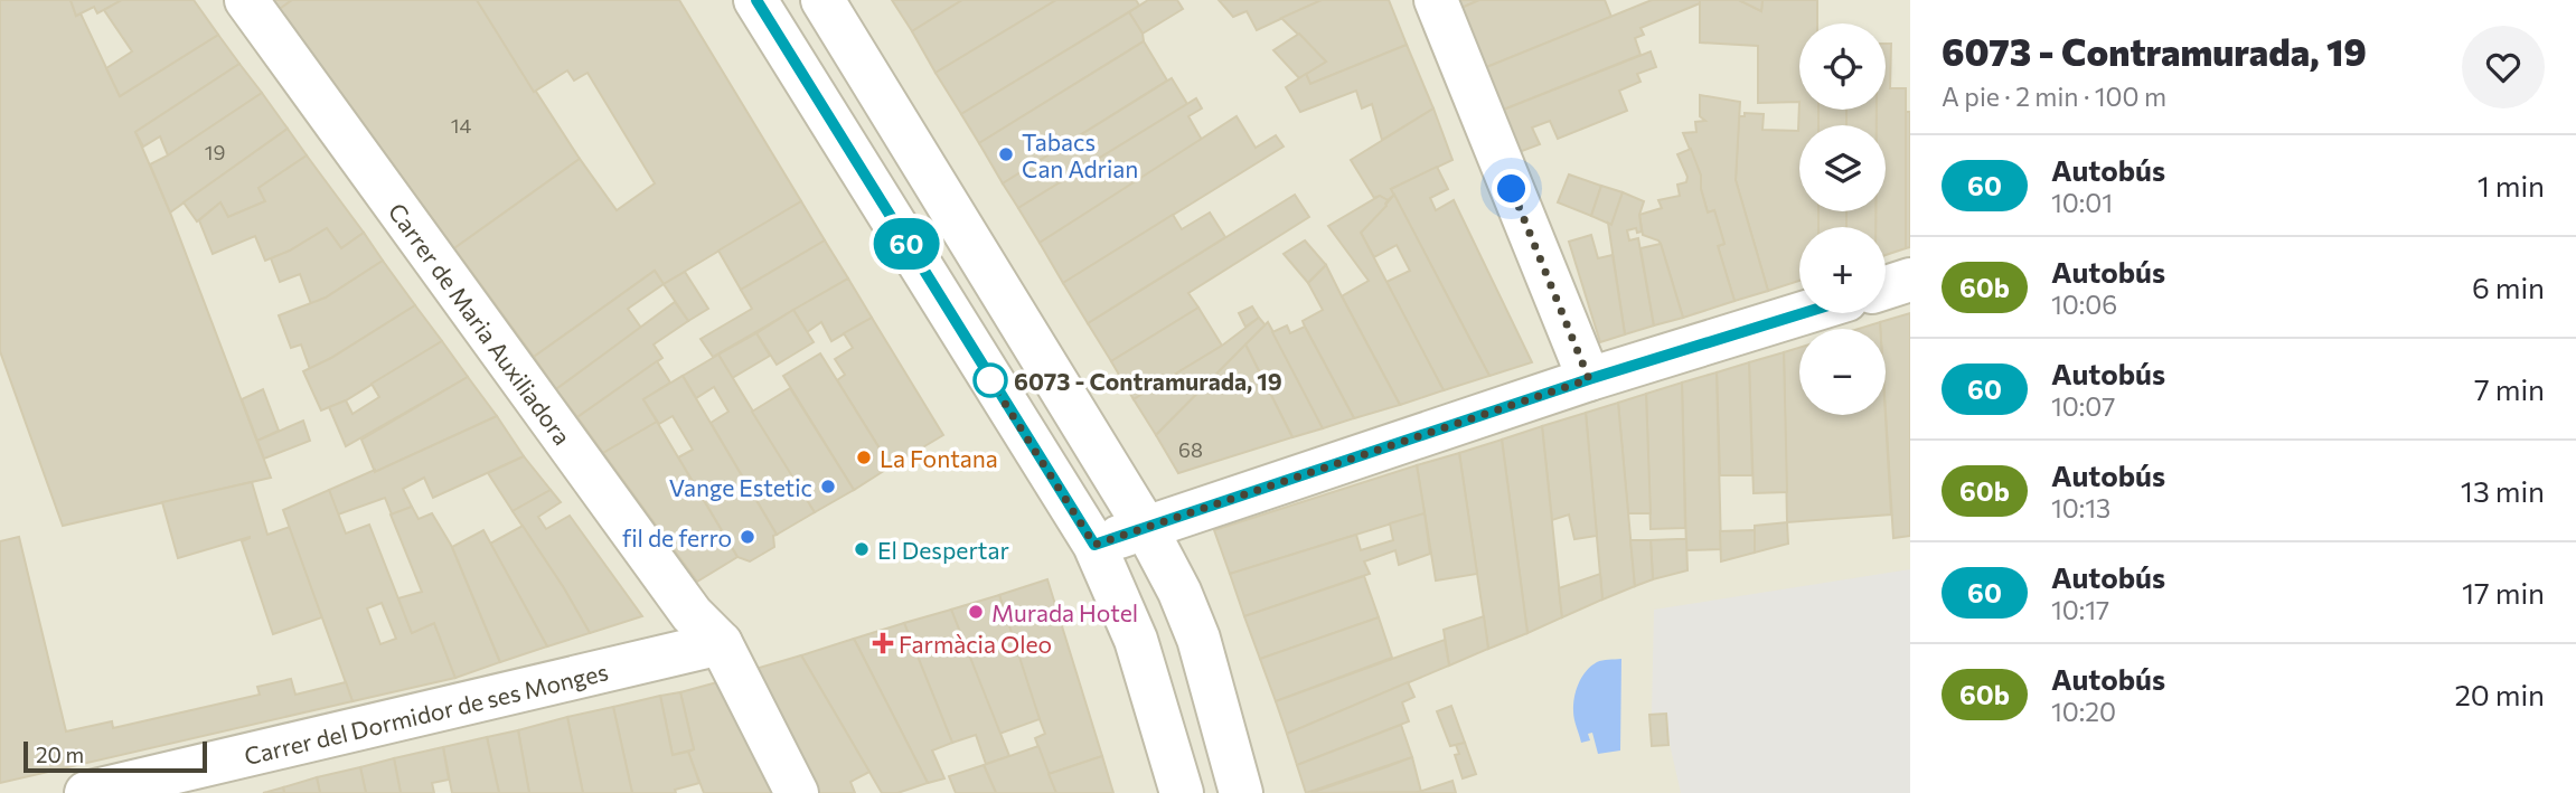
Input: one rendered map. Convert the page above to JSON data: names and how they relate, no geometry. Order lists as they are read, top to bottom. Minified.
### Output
{"streets":{"street":["Carrer de Maria Auxiliadora","Carrer del Dormidor de ses Monges"]},"crossings":[["Carrer de Maria Auxiliadora","Carrer del Dormidor de ses Monges"]],"places":{"other":["Tabacs Can Adrian","6073 - Contramurada, 19","La Fontana","Vange Estetic","fil de ferro","El Despertar","Murada Hotel"],"health":["Farmàcia Oleo"]},"lines":["bus line 60"],"house_numbers":["14","19","68"],"scale_bar":"20 m","page":{"on_map":"60","heading":["6073 - Contramurada, 19","A pie · 2 min · 100 m"],"map_buttons":["+","−"],"list":[{"mark":"60","name":"Autobús","note":"10:01","value":"1 min"},{"mark":"60b","name":"Autobús","note":"10:06","value":"6 min"},{"mark":"60","name":"Autobús","note":"10:07","value":"7 min"},{"mark":"60b","name":"Autobús","note":"10:13","value":"13 min"},{"mark":"60","name":"Autobús","note":"10:17","value":"17 min"},{"mark":"60b","name":"Autobús","note":"10:20","value":"20 min"}],"scale":"20 m"}}
